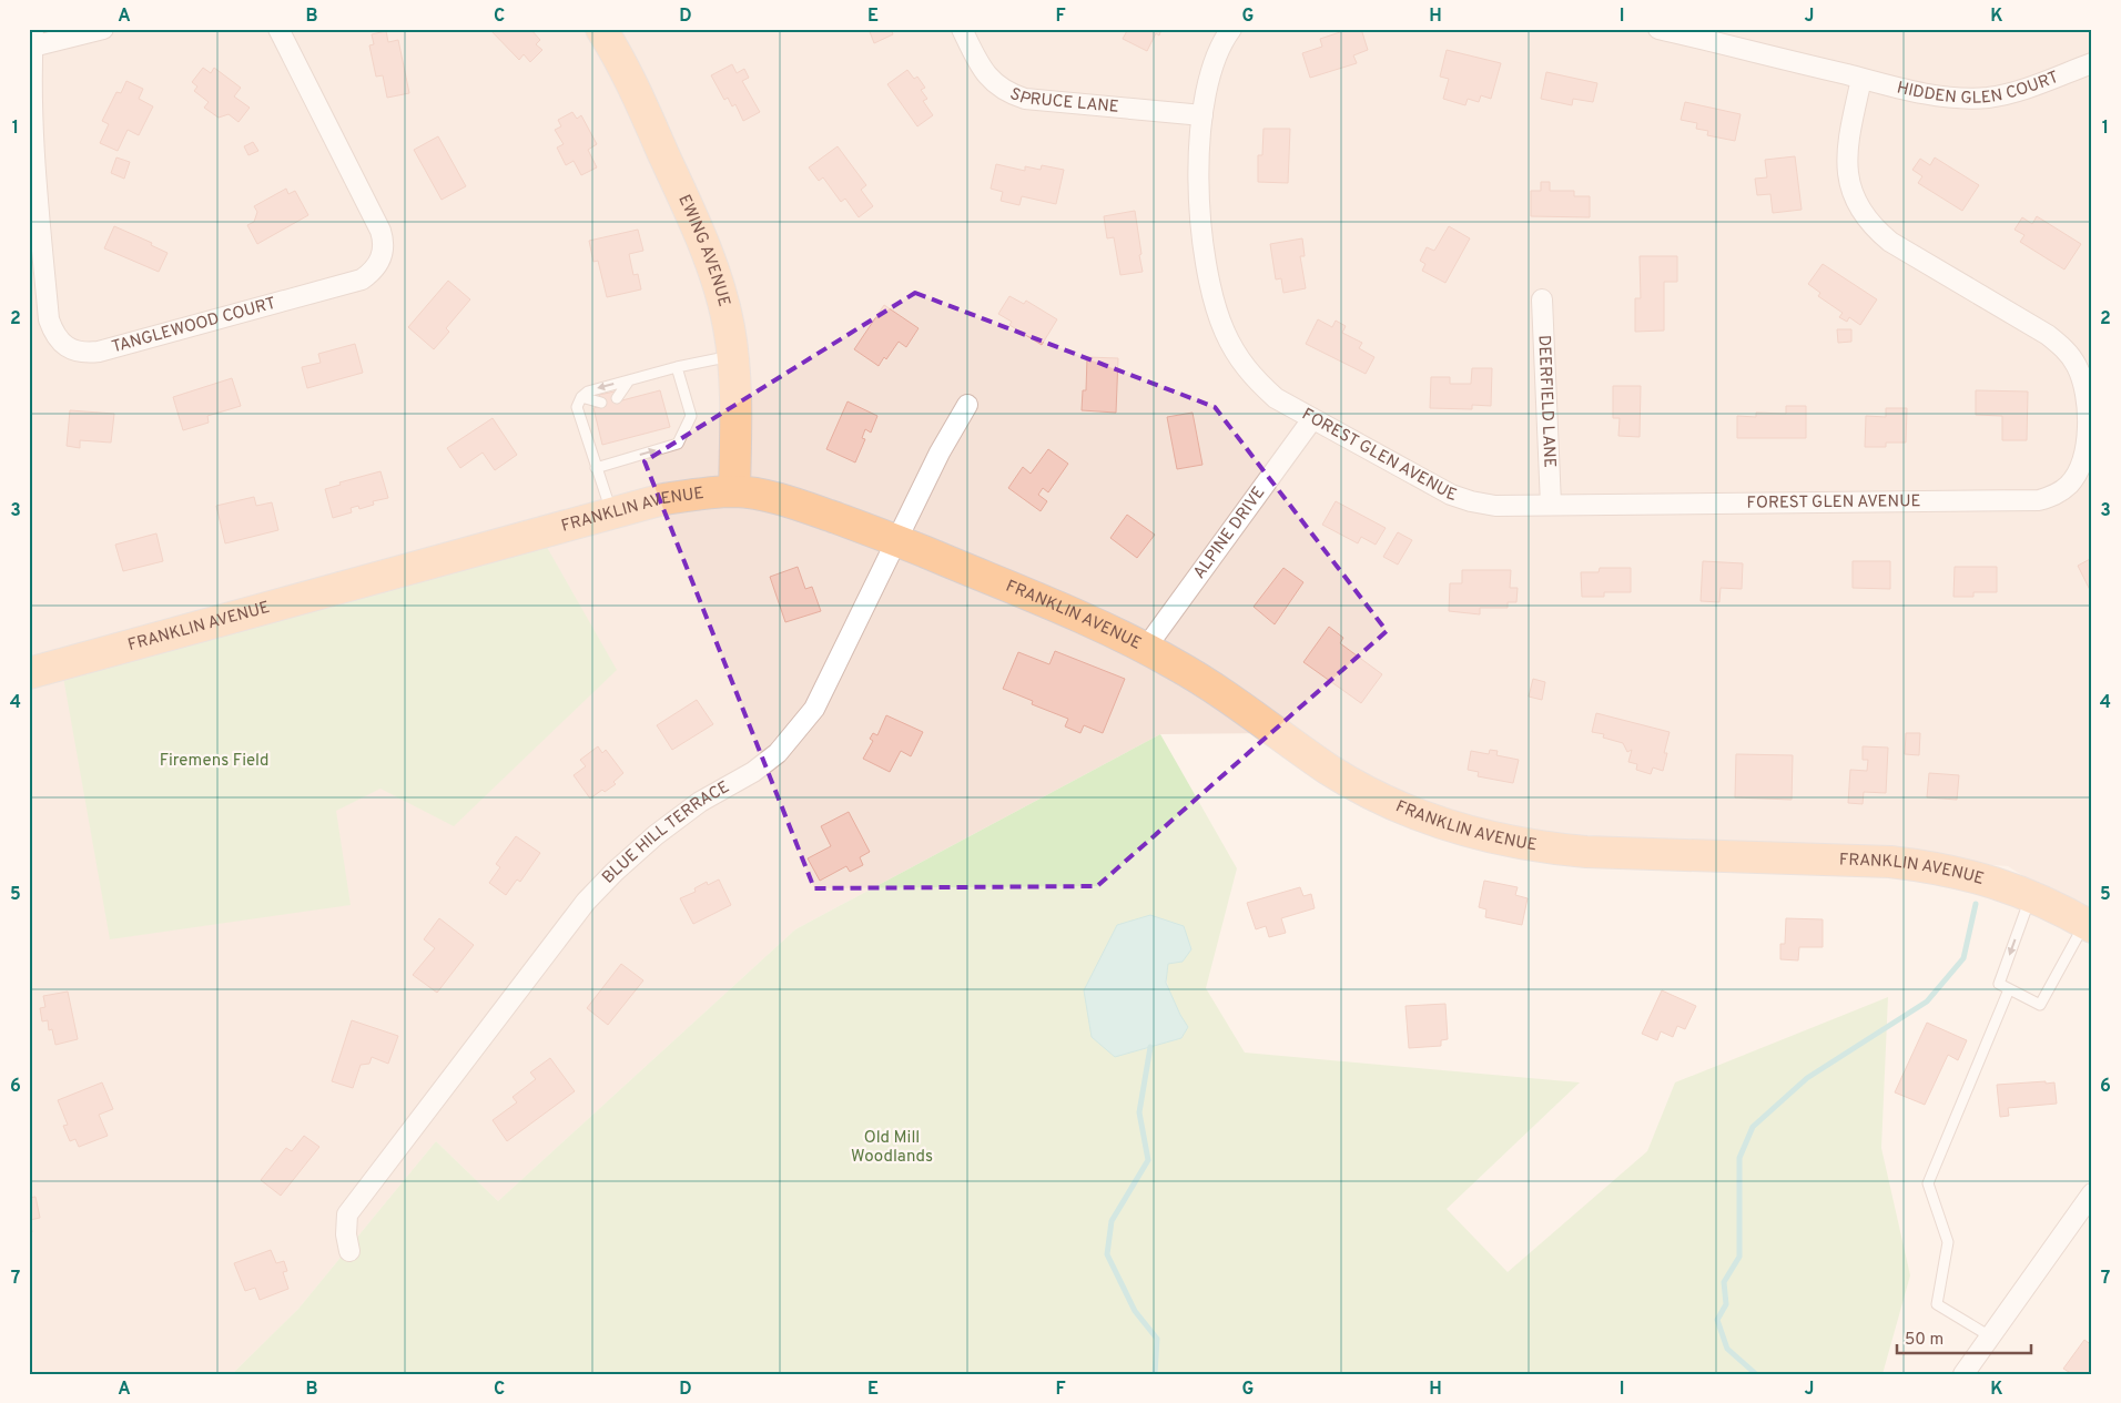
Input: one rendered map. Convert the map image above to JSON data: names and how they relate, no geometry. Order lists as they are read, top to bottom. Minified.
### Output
{"streets":{"main road":["EWING AVENUE","FRANKLIN AVENUE"],"street":["HIDDEN GLEN COURT","SPRUCE LANE","TANGLEWOOD COURT","DEERFIELD LANE","FOREST GLEN AVENUE","ALPINE DRIVE","BLUE HILL TERRACE"]},"crossings":[["HIDDEN GLEN COURT","FOREST GLEN AVENUE"],["SPRUCE LANE","FOREST GLEN AVENUE"],["EWING AVENUE","FRANKLIN AVENUE"],["DEERFIELD LANE","FOREST GLEN AVENUE"],["FOREST GLEN AVENUE","ALPINE DRIVE"],["FRANKLIN AVENUE","ALPINE DRIVE"],["FRANKLIN AVENUE","BLUE HILL TERRACE"]],"parks":["Firemens Field","Old Mill Woodlands"],"scale_bar":"50 m","grid":{"columns":["A","B","C","D","E","F","G","H","I","J","K"],"rows":["1","2","3","4","5","6","7"]}}
